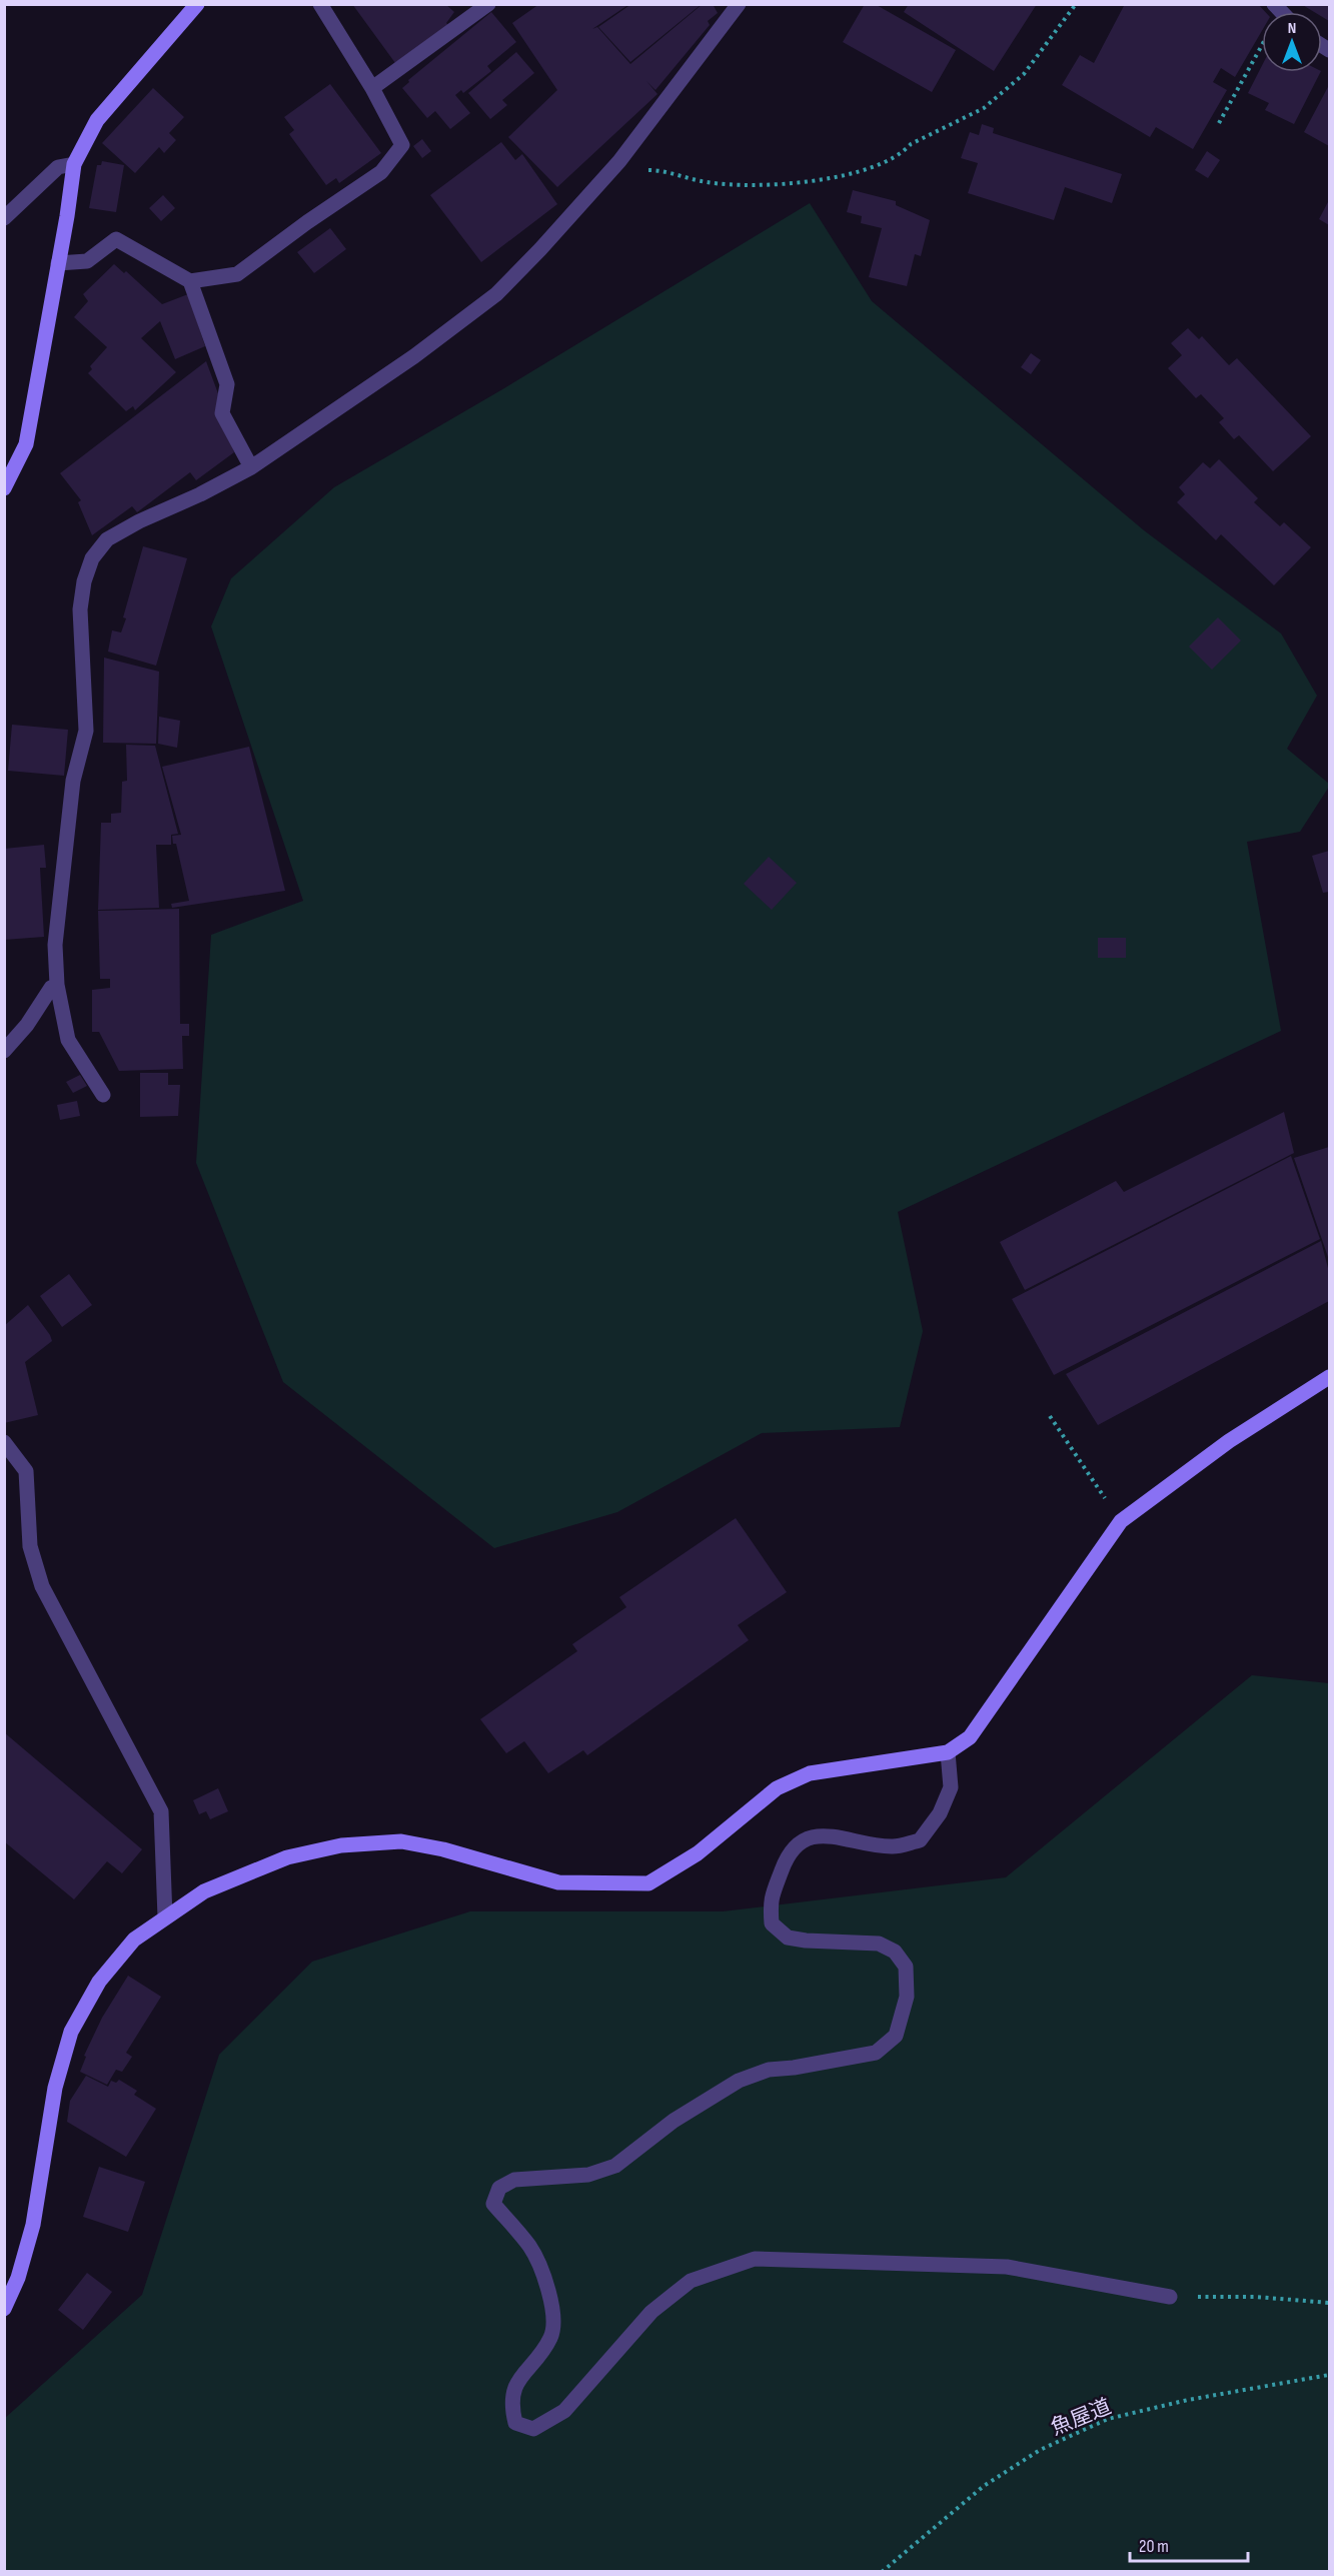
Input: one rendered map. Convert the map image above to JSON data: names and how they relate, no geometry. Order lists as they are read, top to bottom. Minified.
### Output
{"streets":{"path":["魚屋道"]},"scale_bar":"20 m","north":"top"}
